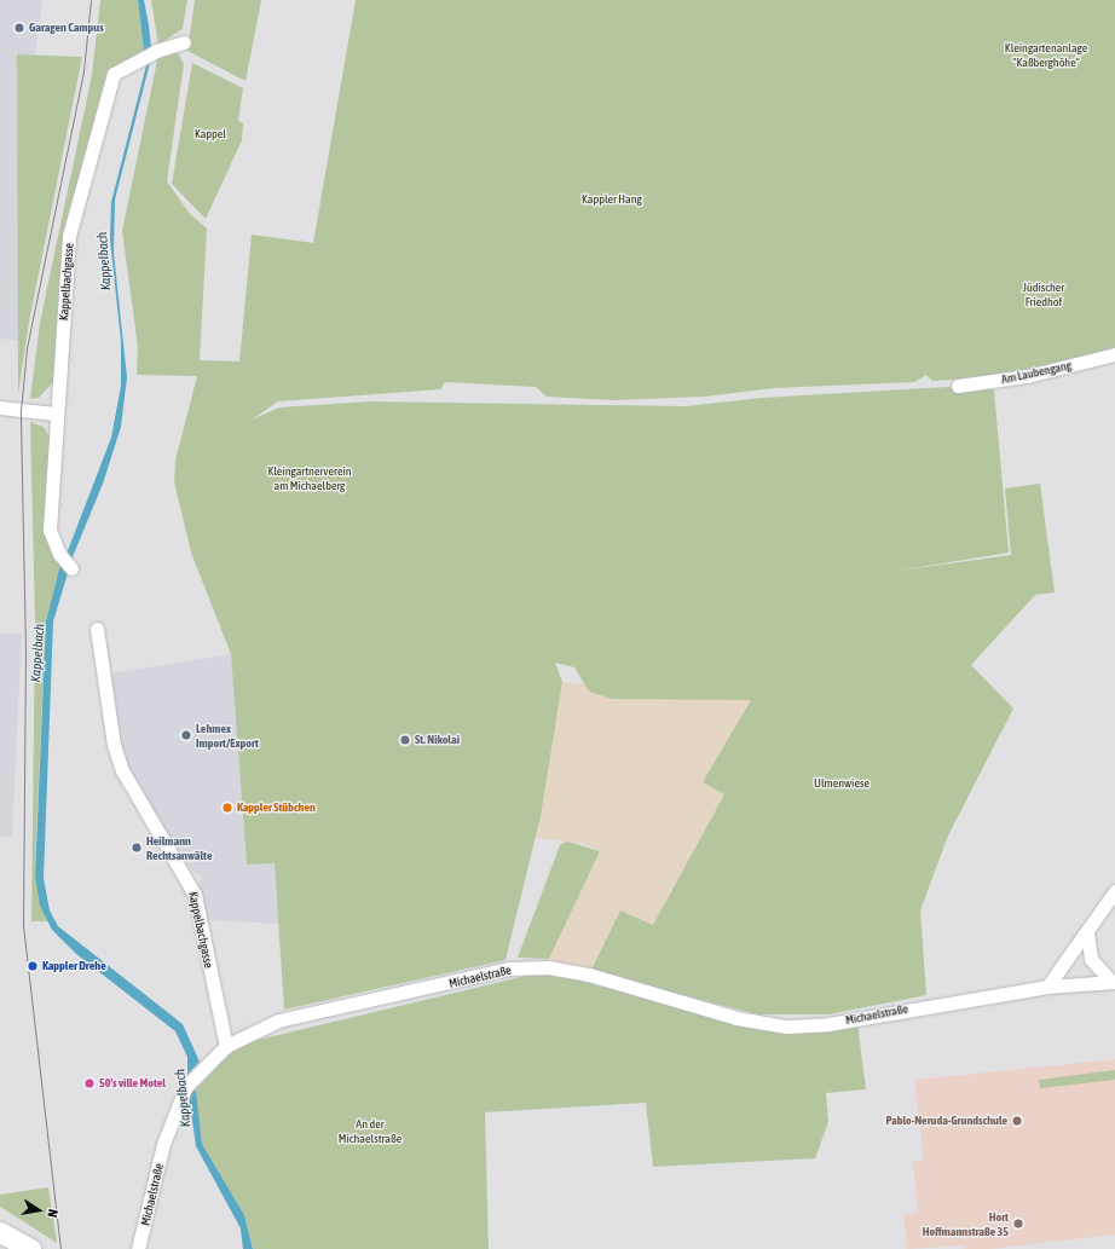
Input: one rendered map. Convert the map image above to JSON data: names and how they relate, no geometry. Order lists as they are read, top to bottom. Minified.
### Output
{"streets":{"street":["Kappelbachgasse","Am Laubengang","Michaelstraße"]},"crossings":[["Kappelbachgasse","Michaelstraße"]],"water":["Kappelbach"],"parks":["Kleingartenanlage \"Kaßberghöhe\"","Kappel","Kappler Hang","Jüdischer Friedhof","Kleingartnerverein am Michaelberg","Ulmenwiese","An der Michaelstraße"],"places":["Garagen Campus","Lehmex Import/Export","St. Nikolai","Kappler Stübchen","Heilmann Rechtsanwälte","Kappler Drehe","50’s ville Motel","Pablo-Neruda-Grundschule","Hort Hoffmannstraße 35"],"north":"right"}
